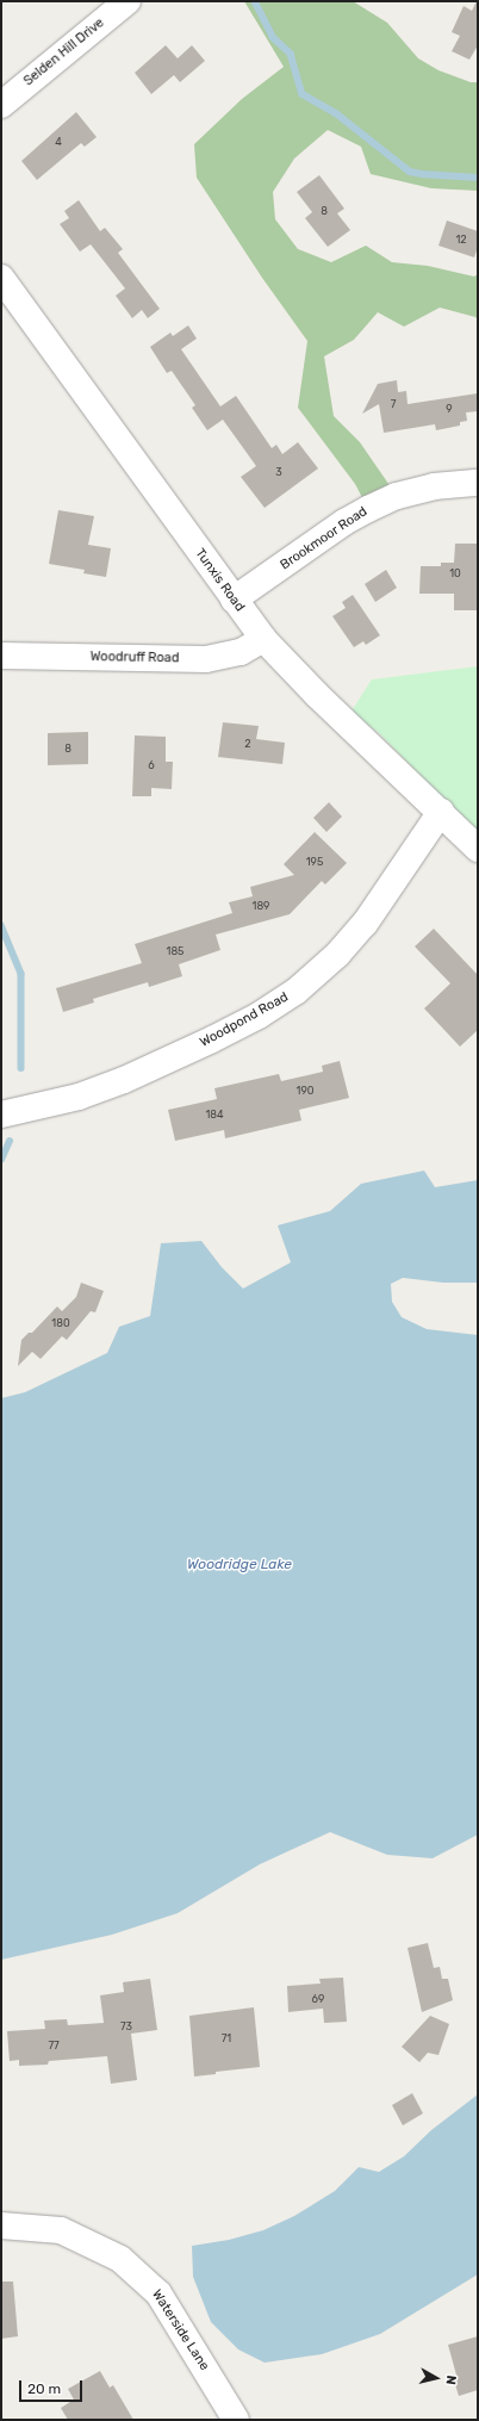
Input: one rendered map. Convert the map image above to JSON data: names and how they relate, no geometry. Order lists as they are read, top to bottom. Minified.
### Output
{"streets":{"street":["Selden Hill Drive","Brookmoor Road","Tunxis Road","Woodruff Road","Woodpond Road","Waterside Lane"]},"crossings":[["Brookmoor Road","Tunxis Road"],["Tunxis Road","Woodruff Road"],["Tunxis Road","Woodpond Road"]],"water":["Woodridge Lake"],"house_numbers":["4","8","12","7","9","3","10","2","8","6","195","189","185","190","184","180","69","73","71","77"],"scale_bar":"20 m","north":"right"}
